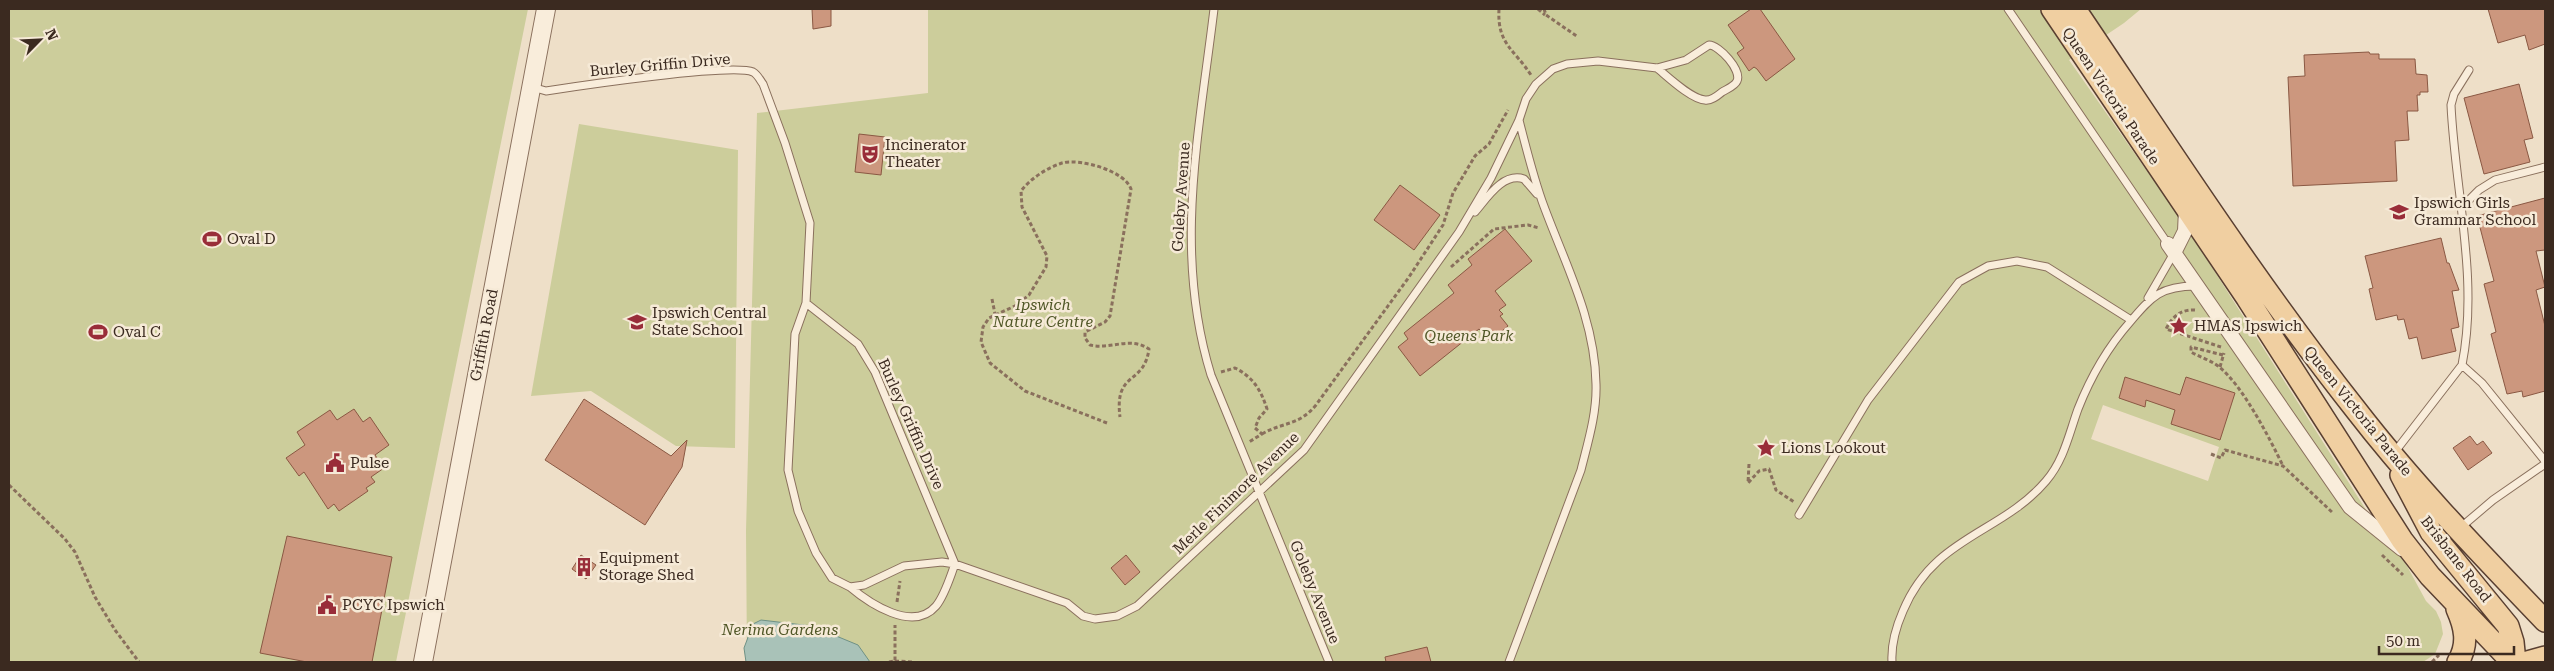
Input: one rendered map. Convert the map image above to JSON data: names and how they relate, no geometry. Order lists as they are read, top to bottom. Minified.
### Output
{"streets":{"main road":["Queen Victoria Parade","Brisbane Road"],"street":["Griffith Road"],"lane":["Burley Griffin Drive","Goleby Avenue","Merle Finimore Avenue"]},"crossings":[["Burley Griffin Drive","Griffith Road"],["Burley Griffin Drive","Merle Finimore Avenue"],["Queen Victoria Parade","Brisbane Road"],["Goleby Avenue","Merle Finimore Avenue"]],"parks":["Ipswich Nature Centre","Queens Park","Nerima Gardens"],"places":{"theatre":["Incinerator Theater"],"school or university":["Ipswich Girls Grammar School","Ipswich Central State School"],"sports":["Oval D","Oval C"],"place":["HMAS Ipswich","Lions Lookout"],"public building":["Pulse","PCYC Ipswich"],"building":["Equipment Storage Shed"]},"scale_bar":"50 m","north":"top right"}
